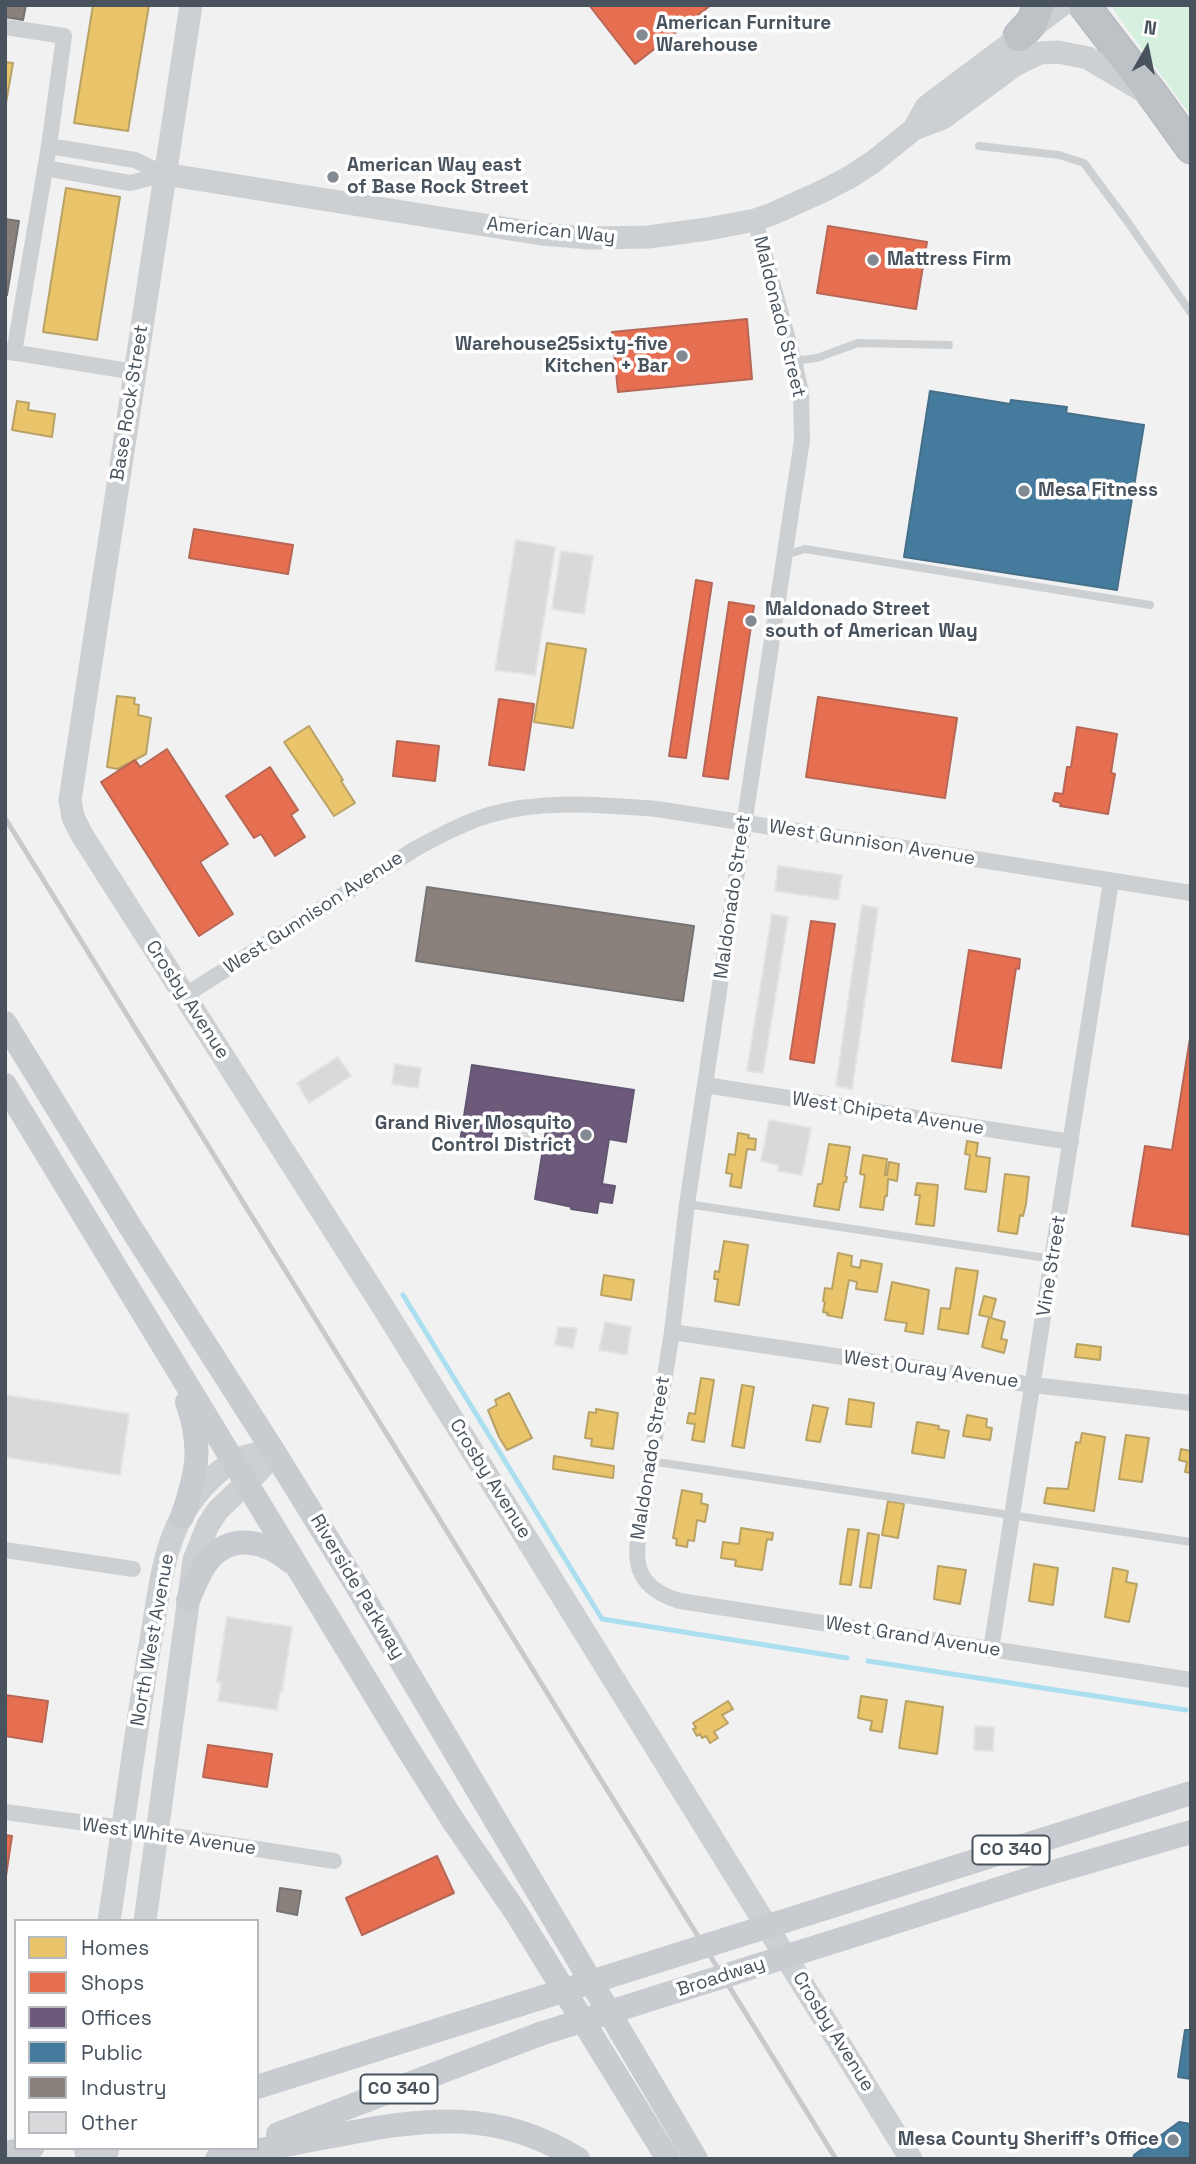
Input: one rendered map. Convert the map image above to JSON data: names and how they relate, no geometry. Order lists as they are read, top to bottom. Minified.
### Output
{"streets":{"main road":["Riverside Parkway","CO 340","Broadway"],"street":["American Way","Maldonado Street","Base Rock Street","West Gunnison Avenue","Crosby Avenue","West Chipeta Avenue","Vine Street","West Ouray Avenue","West Grand Avenue","North West Avenue","West White Avenue"]},"crossings":[["American Way","Maldonado Street"],["American Way","Base Rock Street"],["Maldonado Street","West Gunnison Avenue"],["Maldonado Street","West Chipeta Avenue"],["Maldonado Street","West Ouray Avenue"],["Maldonado Street","West Grand Avenue"],["Base Rock Street","Crosby Avenue"],["West Gunnison Avenue","Crosby Avenue"],["West Gunnison Avenue","Vine Street"],["West Chipeta Avenue","Vine Street"],["Vine Street","West Ouray Avenue"],["Vine Street","West Grand Avenue"],["Riverside Parkway","North West Avenue"],["North West Avenue","West White Avenue"]],"places":["American Furniture Warehouse","American Way east of Base Rock Street","Mattress Firm","Warehouse25sixty-five Kitchen + Bar","Mesa Fitness","Maldonado Street south of American Way","Grand River Mosquito Control District","Mesa County Sheriff's Office"],"legend":["Homes","Shops","Offices","Public","Industry","Other"],"north":"top"}
